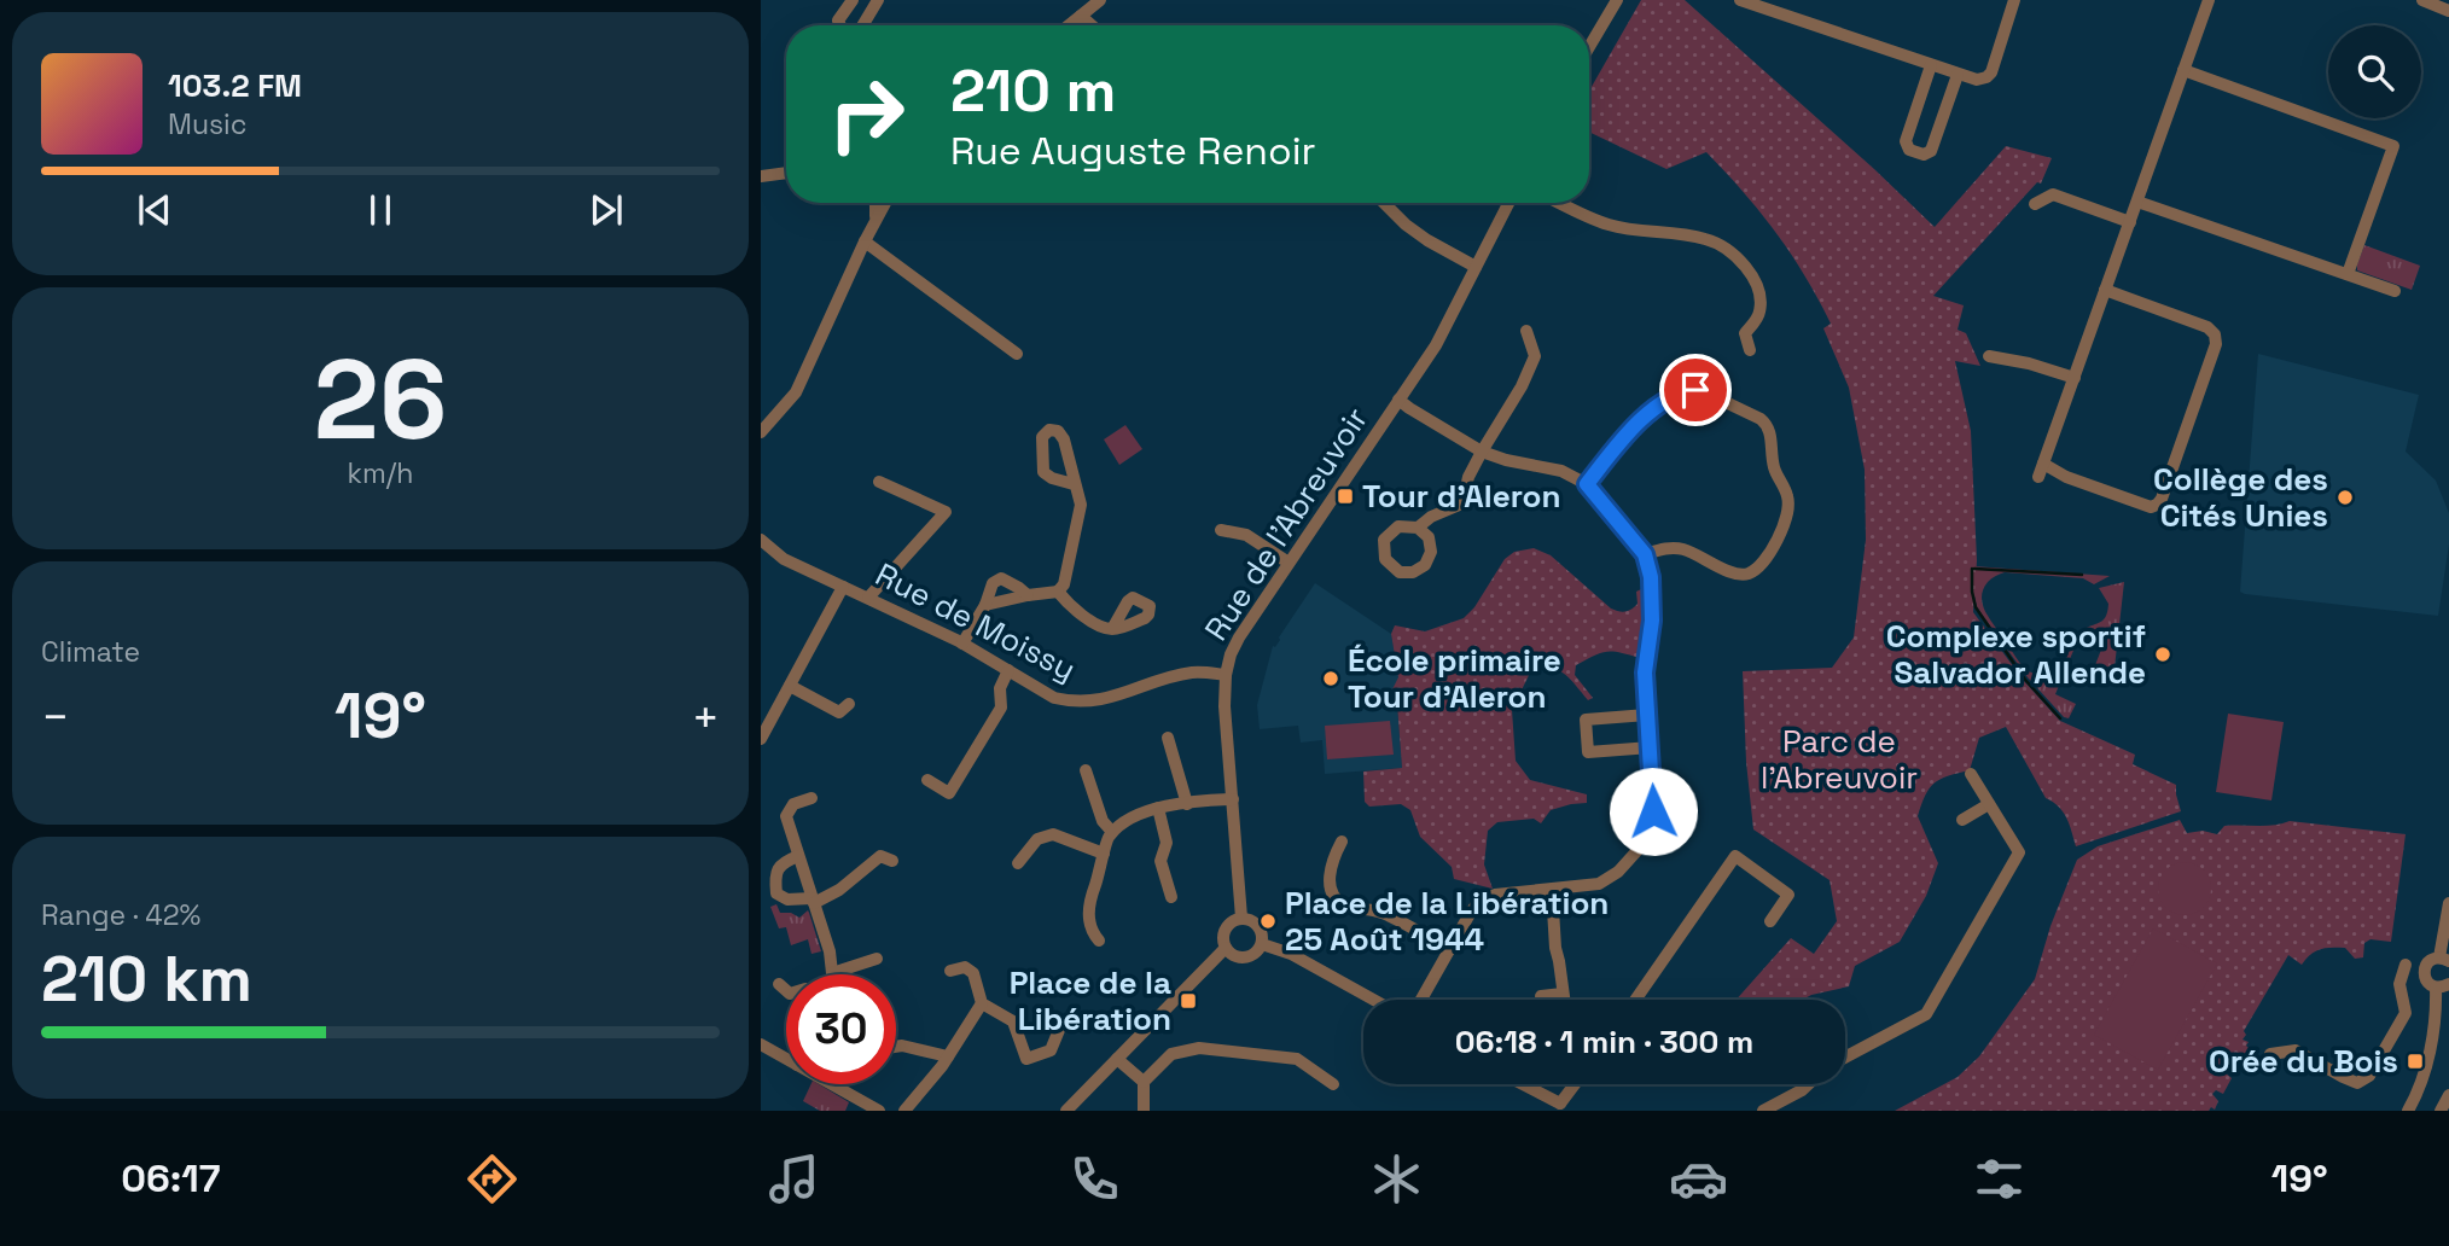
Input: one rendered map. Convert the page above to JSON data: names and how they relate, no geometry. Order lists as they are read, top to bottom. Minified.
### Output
{"streets":{"street":["Rue de l'Abreuvoir","Rue de Moissy"]},"crossings":[["Rue de l'Abreuvoir","Rue de Moissy"]],"parks":["Parc de l'Abreuvoir"],"places":{"transit":["Tour d'Aleron","Place de la Libération","Orée du Bois"],"other":["Collège des Cités Unies","Complexe sportif Salvador Allende","École primaire Tour d'Aleron","Place de la Libération 25 Août 1944"]},"page":{"turn":["210 m","Rue Auguste Renoir"],"song":["103.2 FM","Music"],"tile":[["26","km/h"],"Climate",["Range · 42%","210 km"]],"heat":["−","19°","+"],"limit":"30","trip":"06:18 · 1 min · 300 m","tabs":["06:17","19°"]}}
